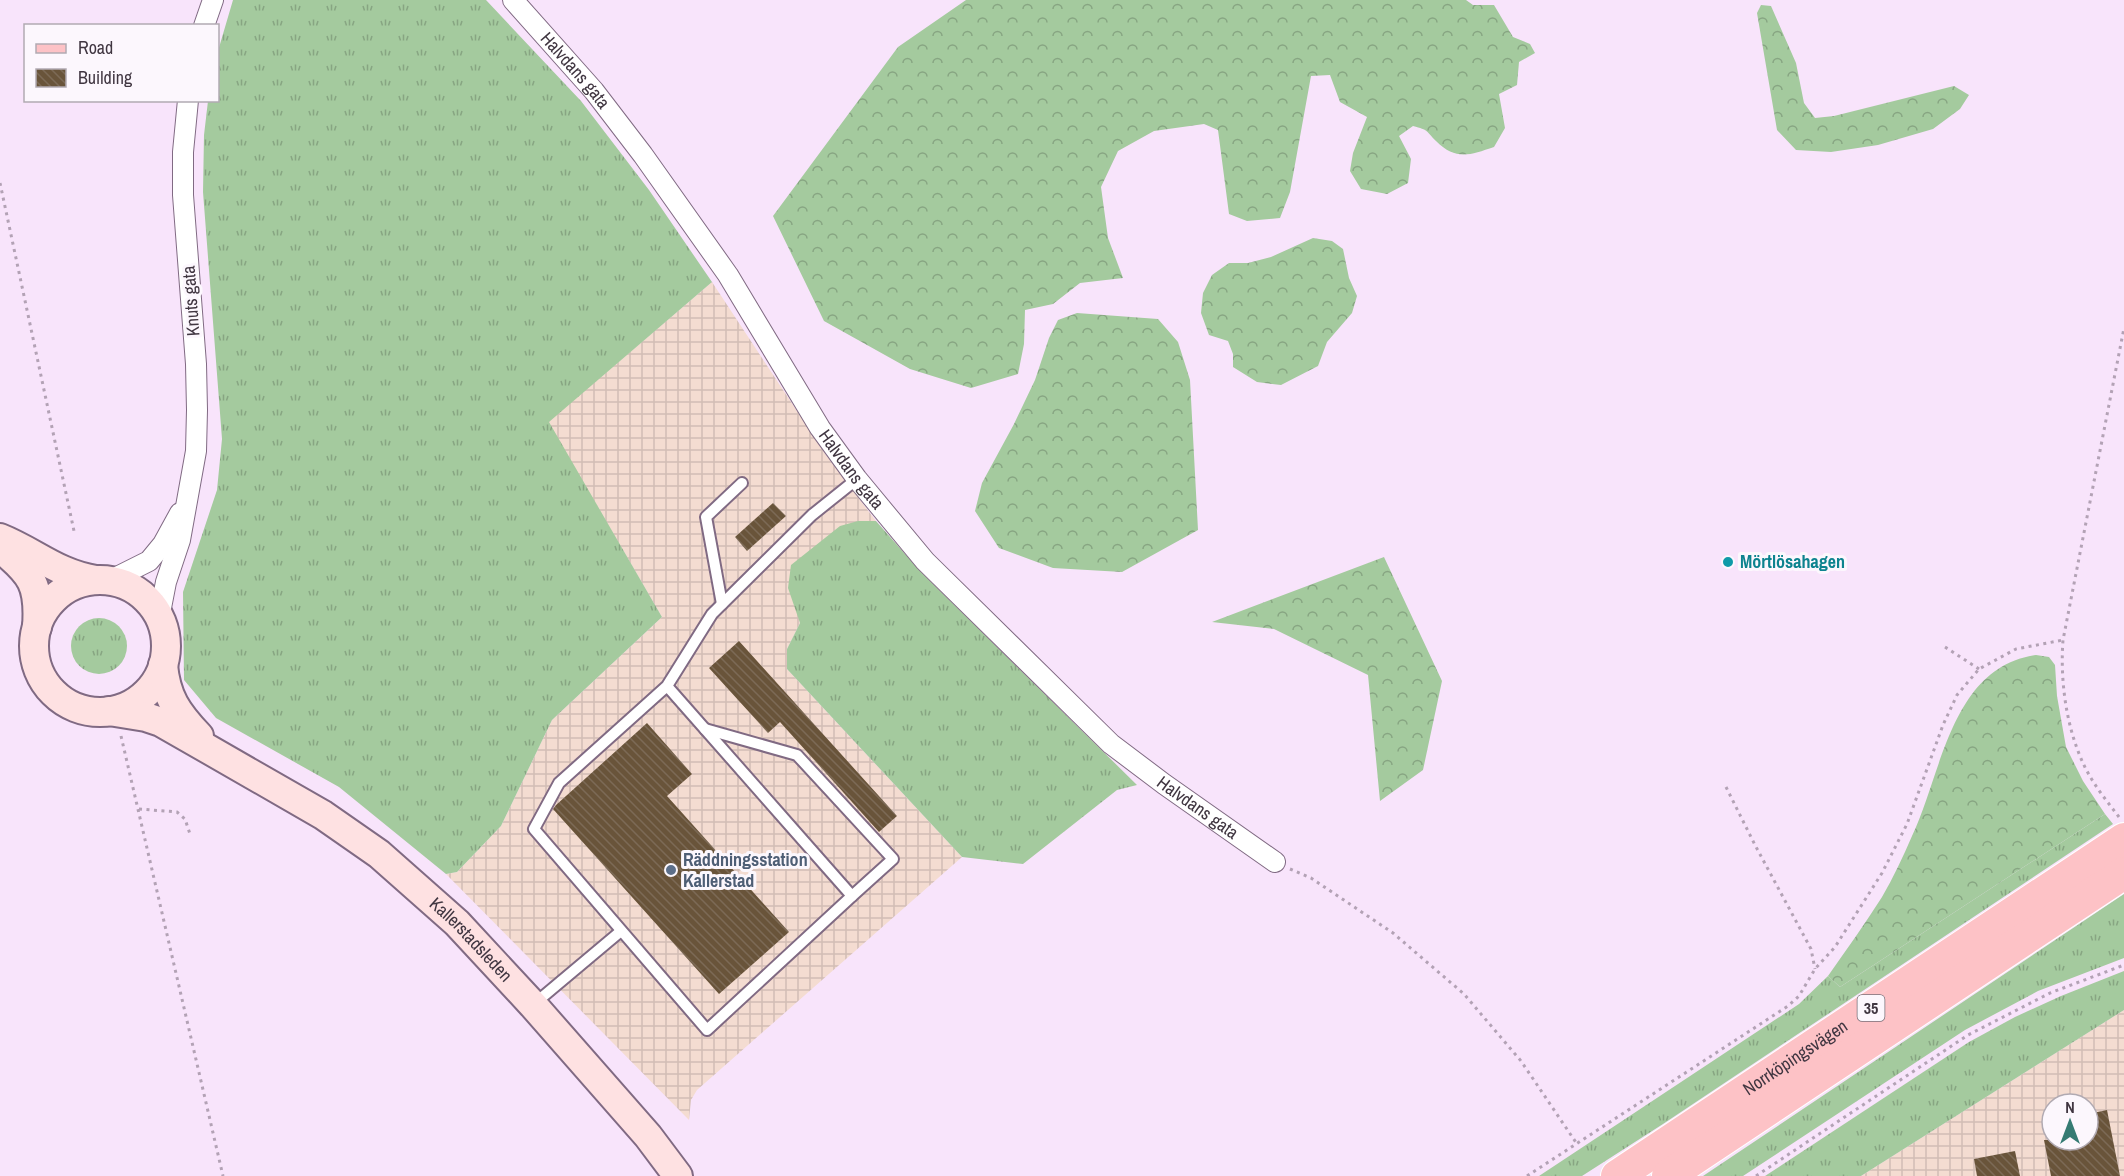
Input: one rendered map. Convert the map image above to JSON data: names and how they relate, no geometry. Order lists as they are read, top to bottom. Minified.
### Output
{"streets":{"main road":["Kallerstadsleden","35","Norrköpingsvägen"],"street":["Halvdans gata","Knuts gata"]},"crossings":[["Knuts gata","Kallerstadsleden"]],"places":["Mörtlösahagen","Räddningsstation Kallerstad"],"legend":["Road","Building"],"north":"top"}
